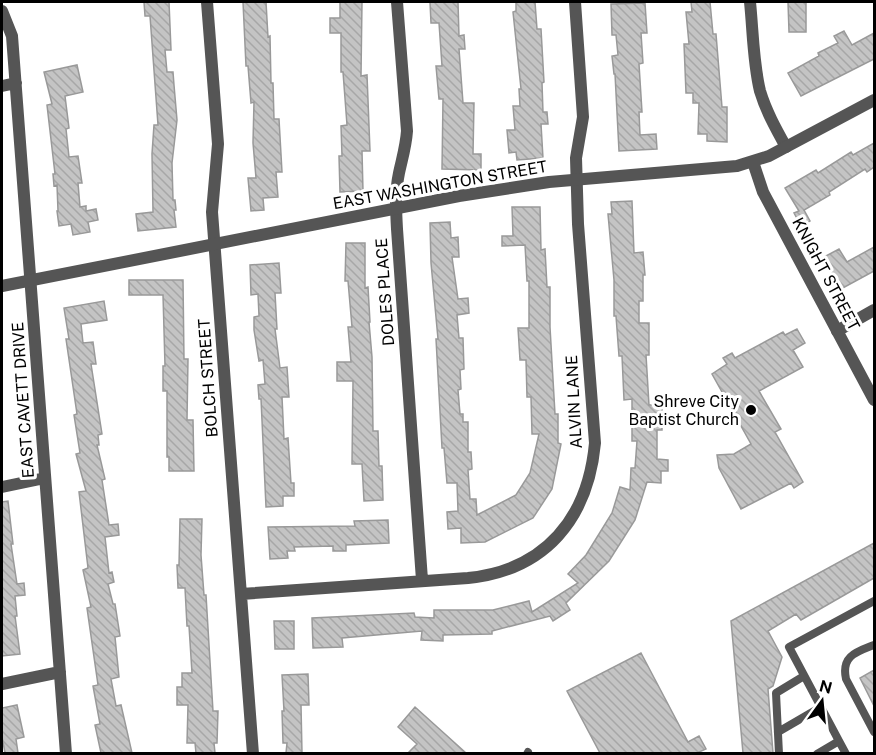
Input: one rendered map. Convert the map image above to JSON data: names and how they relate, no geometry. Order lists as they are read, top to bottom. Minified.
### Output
{"streets":{"street":["EAST WASHINGTON STREET","KNIGHT STREET","DOLES PLACE","BOLCH STREET","EAST CAVETT DRIVE","ALVIN LANE"]},"crossings":[["EAST WASHINGTON STREET","KNIGHT STREET"],["EAST WASHINGTON STREET","DOLES PLACE"],["EAST WASHINGTON STREET","BOLCH STREET"],["EAST WASHINGTON STREET","EAST CAVETT DRIVE"],["EAST WASHINGTON STREET","ALVIN LANE"],["DOLES PLACE","ALVIN LANE"],["BOLCH STREET","ALVIN LANE"]],"places":["Shreve City Baptist Church"],"north":"top"}
